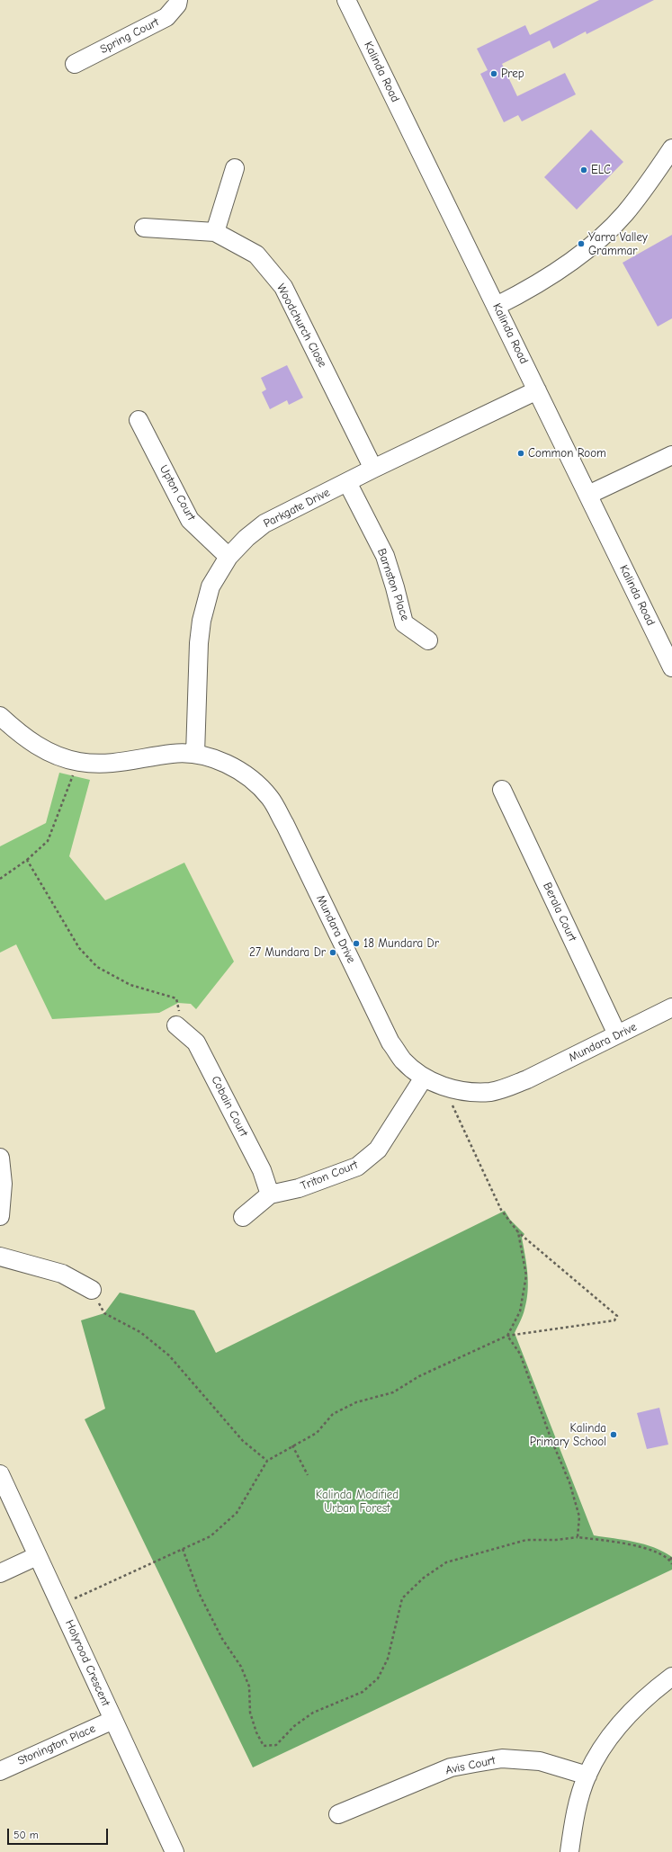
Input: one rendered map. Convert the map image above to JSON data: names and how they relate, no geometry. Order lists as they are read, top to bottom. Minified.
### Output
{"streets":{"street":["Spring Court","Kalinda Road","Woodchurch Close","Upton Court","Parkgate Drive","Barnston Place","Berala Court","Mundara Drive","Cobain Court","Triton Court","Holyrood Crescent","Stonington Place","Avis Court"]},"crossings":[["Kalinda Road","Parkgate Drive"],["Woodchurch Close","Parkgate Drive"],["Upton Court","Parkgate Drive"],["Parkgate Drive","Barnston Place"],["Parkgate Drive","Mundara Drive"],["Berala Court","Mundara Drive"],["Mundara Drive","Triton Court"],["Cobain Court","Triton Court"],["Holyrood Crescent","Stonington Place"]],"parks":["Kalinda Modified Urban Forest"],"places":["Prep","ELC","Yarra Valley Grammar","Common Room","18 Mundara Dr","27 Mundara Dr","Kalinda Primary School"],"scale_bar":"50 m"}
